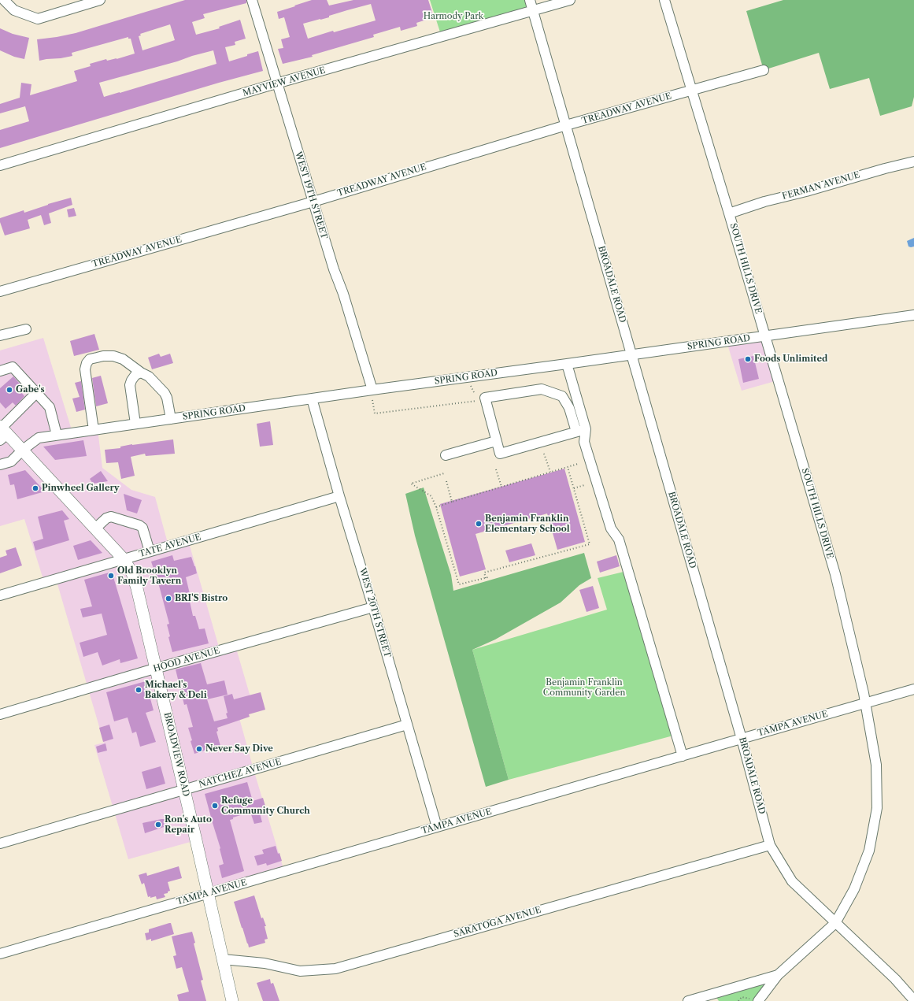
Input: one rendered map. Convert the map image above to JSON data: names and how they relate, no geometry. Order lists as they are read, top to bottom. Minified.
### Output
{"streets":{"main road":["BROADVIEW ROAD"],"street":["MAYVIEW AVENUE","TREADWAY AVENUE","FERMAN AVENUE","WEST 19TH STREET","SOUTH HILLS DRIVE","BROADALE ROAD","SPRING ROAD","TATE AVENUE","WEST 20TH STREET","HOOD AVENUE","TAMPA AVENUE","NATCHEZ AVENUE","SARATOGA AVENUE"]},"crossings":[["MAYVIEW AVENUE","WEST 19TH STREET"],["MAYVIEW AVENUE","BROADALE ROAD"],["TREADWAY AVENUE","WEST 19TH STREET"],["TREADWAY AVENUE","SOUTH HILLS DRIVE"],["TREADWAY AVENUE","BROADALE ROAD"],["FERMAN AVENUE","SOUTH HILLS DRIVE"],["WEST 19TH STREET","SPRING ROAD"],["SOUTH HILLS DRIVE","BROADALE ROAD"],["SOUTH HILLS DRIVE","SPRING ROAD"],["SOUTH HILLS DRIVE","TAMPA AVENUE"],["BROADALE ROAD","SPRING ROAD"],["BROADALE ROAD","TAMPA AVENUE"],["BROADALE ROAD","SARATOGA AVENUE"],["SPRING ROAD","WEST 20TH STREET"],["SPRING ROAD","BROADVIEW ROAD"],["TATE AVENUE","WEST 20TH STREET"],["TATE AVENUE","BROADVIEW ROAD"],["WEST 20TH STREET","HOOD AVENUE"],["WEST 20TH STREET","TAMPA AVENUE"],["WEST 20TH STREET","NATCHEZ AVENUE"],["HOOD AVENUE","BROADVIEW ROAD"],["TAMPA AVENUE","BROADVIEW ROAD"],["BROADVIEW ROAD","NATCHEZ AVENUE"],["BROADVIEW ROAD","SARATOGA AVENUE"]],"parks":["Harmody Park","Benjamin Franklin Community Garden"],"places":["Foods Unlimited","Gabe's","Pinwheel Gallery","Benjamin Franklin Elementary School","Old Brooklyn Family Tavern","BRI'S Bistro","Michael's Bakery & Deli","Never Say Dive","Refuge Community Church","Ron's Auto Repair"]}
